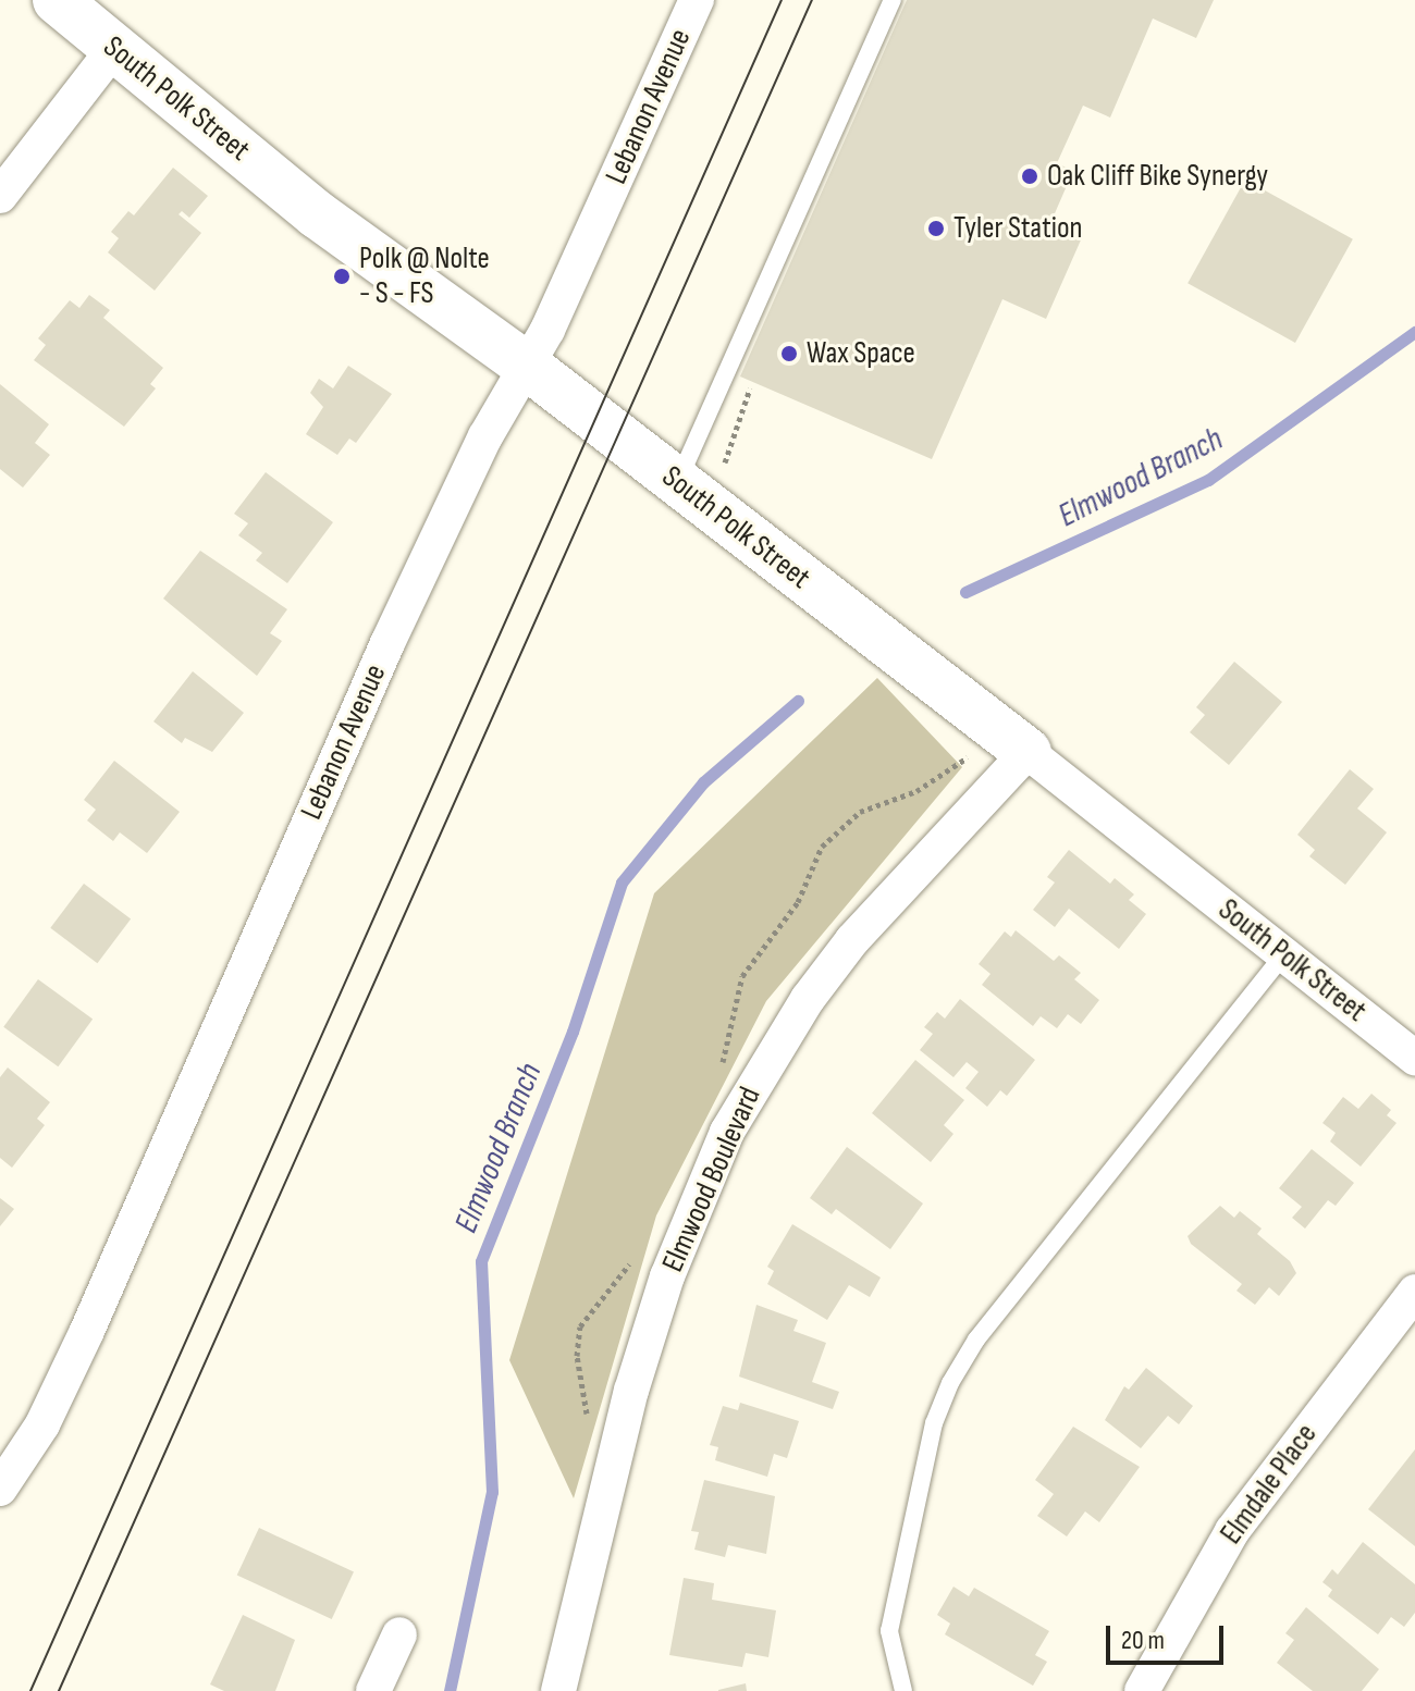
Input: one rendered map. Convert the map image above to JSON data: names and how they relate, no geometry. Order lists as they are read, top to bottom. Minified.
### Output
{"streets":{"street":["South Polk Street","Lebanon Avenue","Elmwood Boulevard","Elmdale Place"]},"crossings":[["South Polk Street","Lebanon Avenue"],["South Polk Street","Elmwood Boulevard"]],"water":["Elmwood Branch"],"places":["Oak Cliff Bike Synergy","Tyler Station","Polk @ Nolte - S - FS","Wax Space"],"scale_bar":"20 m"}
